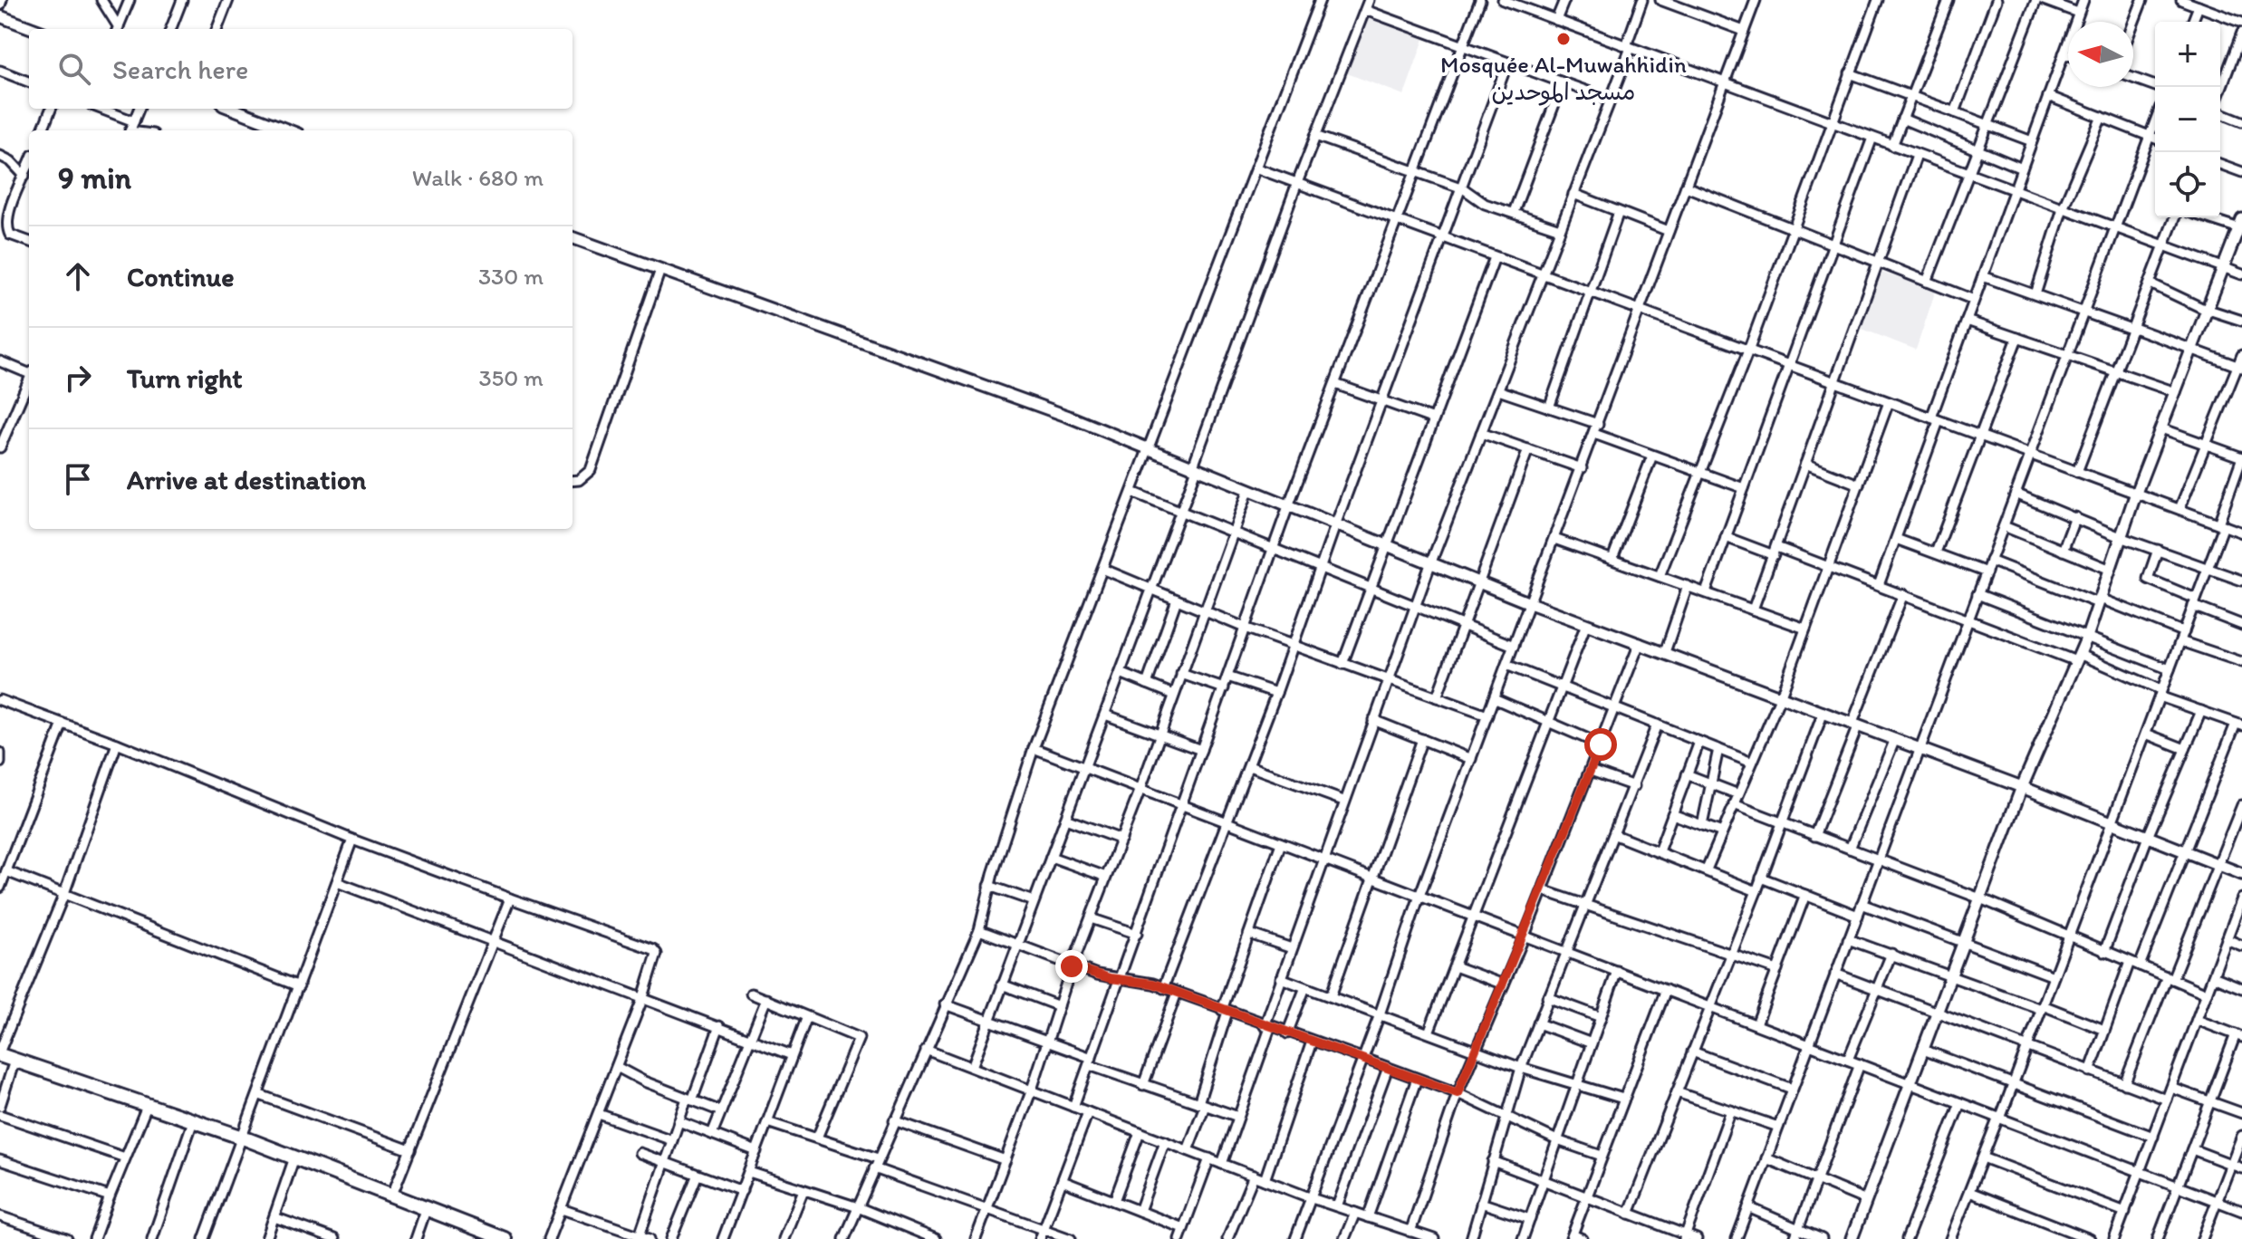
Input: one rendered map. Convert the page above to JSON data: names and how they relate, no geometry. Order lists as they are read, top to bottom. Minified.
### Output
{"places":["Mosquée Al-Muwahhidin مسجد الموحدين"],"north":"left","page":{"map_buttons":["+","−"],"search":"Search here","heading":["9 min","Walk · 680 m"],"list":[["Continue","330 m"],["Turn right","350 m"],"Arrive at destination"]}}
